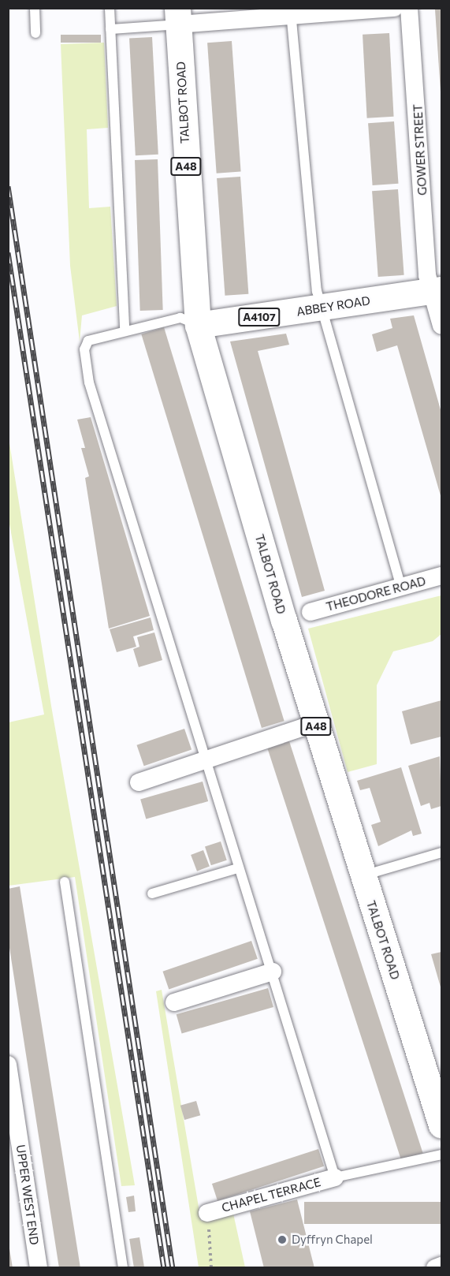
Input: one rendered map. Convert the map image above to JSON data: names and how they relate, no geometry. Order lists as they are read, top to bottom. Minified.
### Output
{"streets":{"main road":["TALBOT ROAD","A48","ABBEY ROAD","A4107"],"street":["GOWER STREET","THEODORE ROAD","UPPER WEST END","CHAPEL TERRACE"]},"crossings":[["TALBOT ROAD","ABBEY ROAD"],["GOWER STREET","ABBEY ROAD"]],"places":["Dyffryn Chapel"]}
